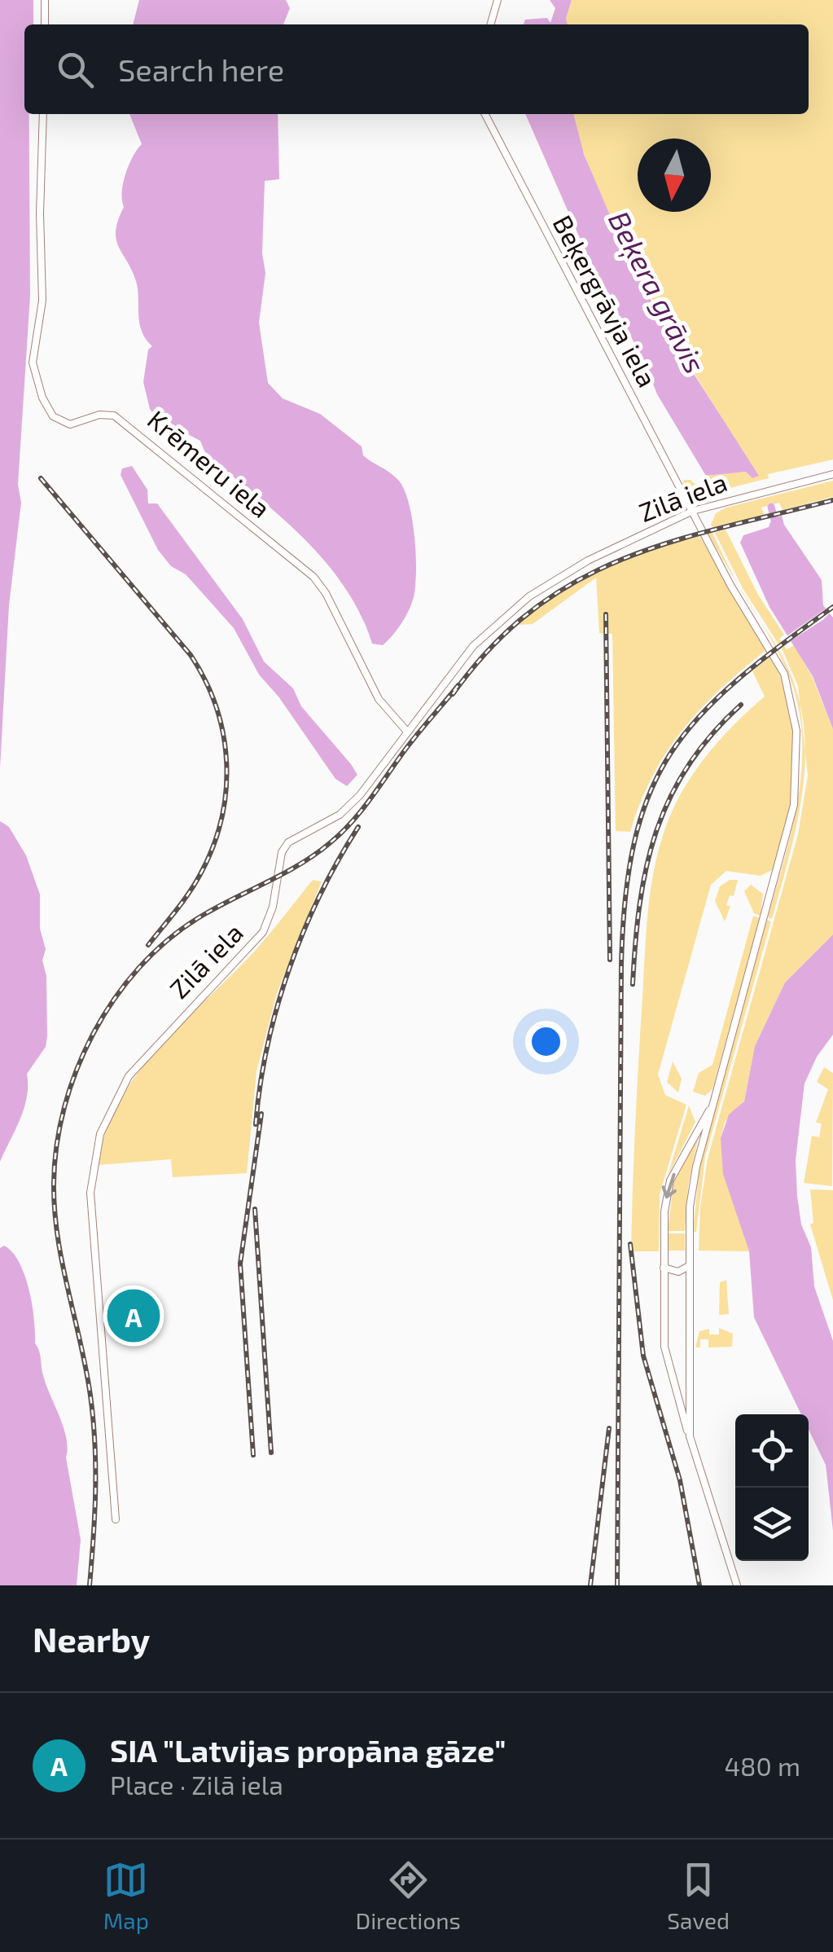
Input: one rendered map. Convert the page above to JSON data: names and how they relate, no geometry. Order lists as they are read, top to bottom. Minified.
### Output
{"streets":{"street":["Beķergrāvja iela","Krēmeru iela","Zilā iela"]},"crossings":[["Beķergrāvja iela","Zilā iela"],["Krēmeru iela","Zilā iela"]],"water":["Beķera grāvis"],"north":"bottom","page":{"search":"Search here","pins":"A","heading":"Nearby","list":[{"mark":"A","name":"SIA \"Latvijas propāna gāze\"","note":"Place · Zilā iela","value":"480 m"}],"nav":["Map","Directions","Saved"]}}
